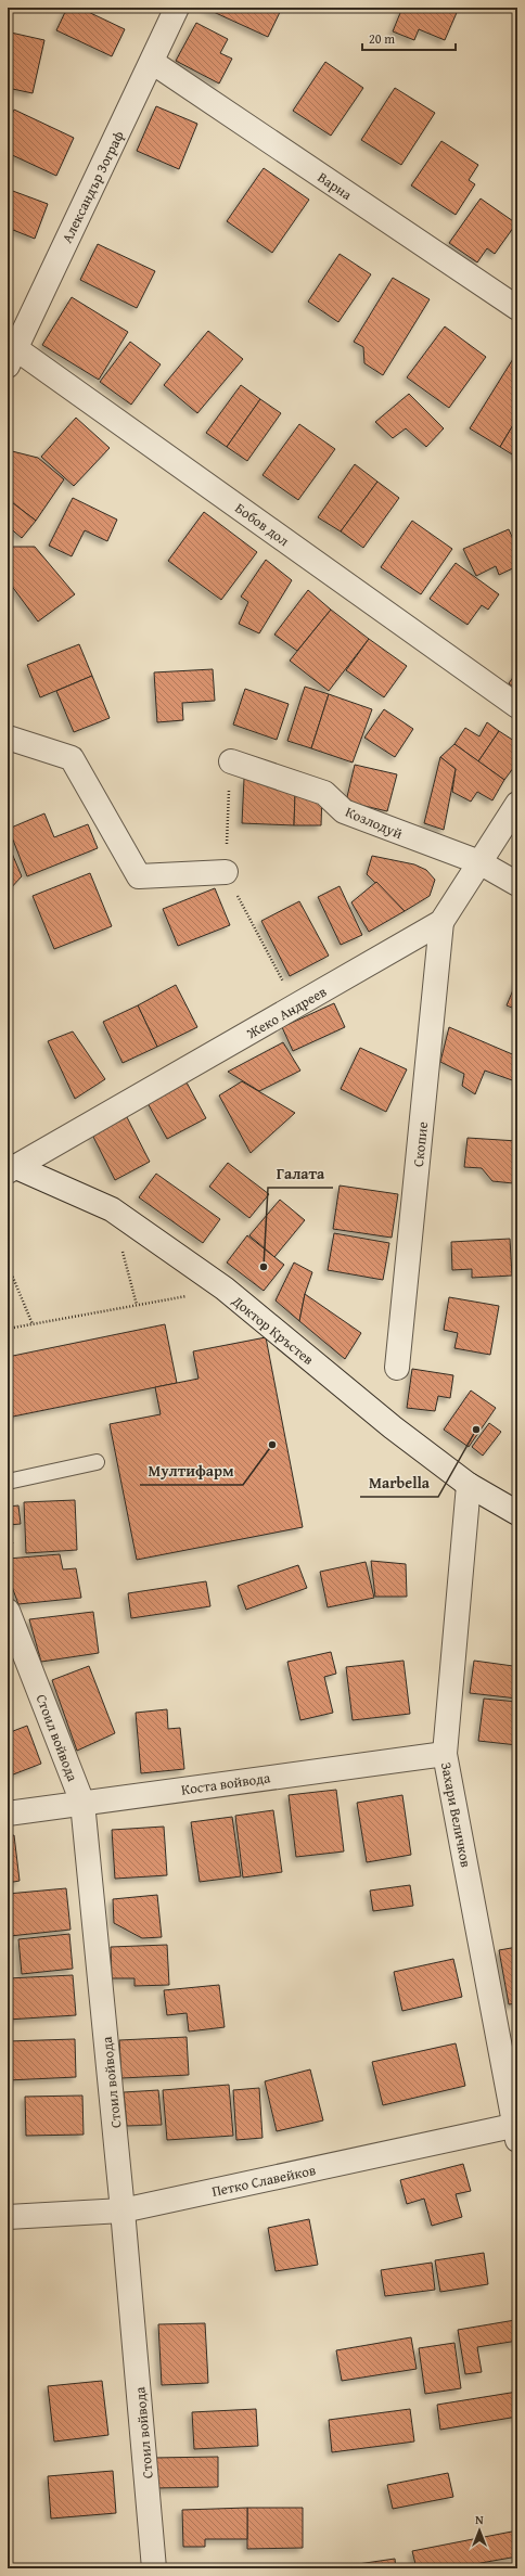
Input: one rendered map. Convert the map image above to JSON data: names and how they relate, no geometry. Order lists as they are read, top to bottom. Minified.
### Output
{"streets":{"street":["Варна","Александър Зограф","Бобов дол","Козлодуй","Жеко Андреев","Скопие","Доктор Кръстев","Стоил войвода","Коста войвода","Захари Величков","Петко Славейков"]},"crossings":[["Варна","Александър Зограф"],["Александър Зограф","Бобов дол"],["Козлодуй","Жеко Андреев"],["Жеко Андреев","Скопие"],["Жеко Андреев","Доктор Кръстев"],["Доктор Кръстев","Захари Величков"],["Стоил войвода","Коста войвода"],["Стоил войвода","Петко Славейков"],["Коста войвода","Захари Величков"],["Захари Величков","Петко Славейков"]],"places":["Галата","Marbella","Мултифарм"],"scale_bar":"20 m","north":"top"}
